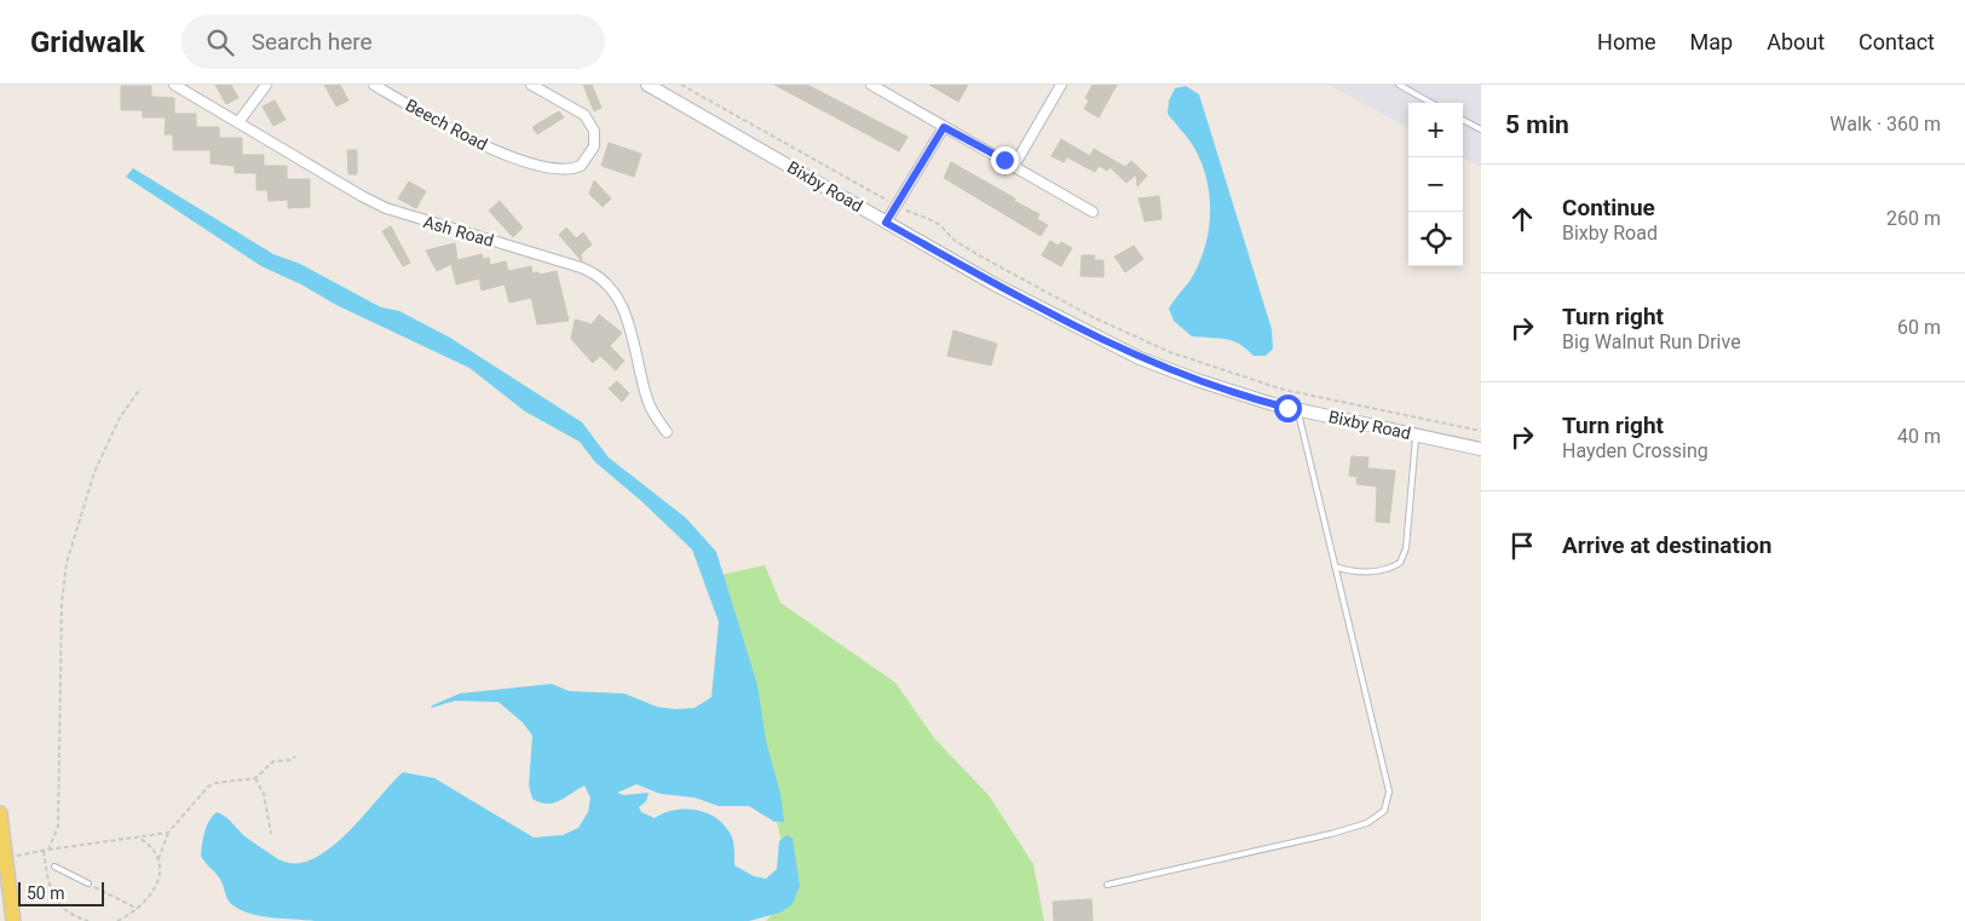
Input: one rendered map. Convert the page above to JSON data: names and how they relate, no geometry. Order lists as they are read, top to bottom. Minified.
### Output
{"streets":{"street":["Beech Road","Bixby Road","Ash Road"]},"scale_bar":"50 m","page":{"header":"Gridwalk","search":"Search here","nav":["Home","Map","About","Contact"],"heading":["5 min","Walk · 360 m"],"map_buttons":["+","−"],"list":[["Continue","Bixby Road","260 m"],["Turn right","Big Walnut Run Drive","60 m"],["Turn right","Hayden Crossing","40 m"],"Arrive at destination"],"scale":"50 m"}}
